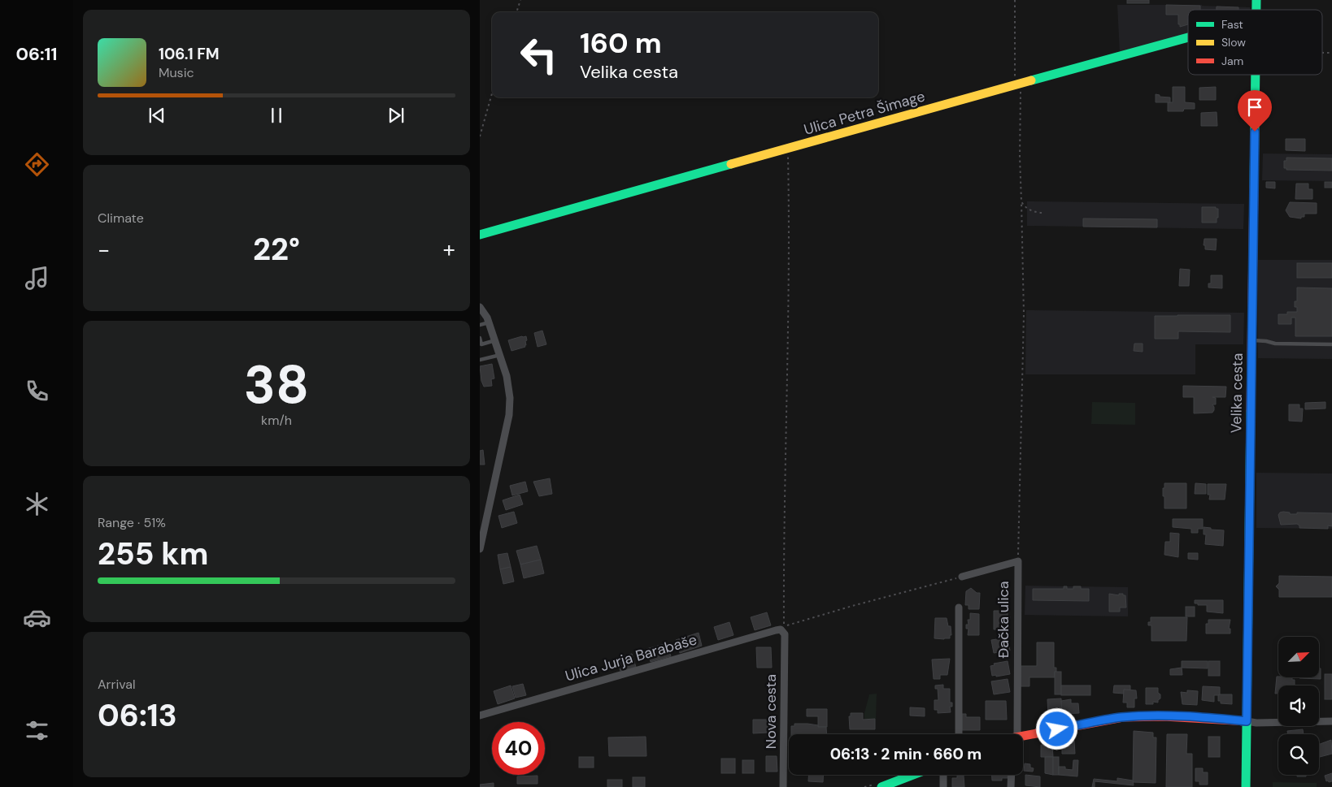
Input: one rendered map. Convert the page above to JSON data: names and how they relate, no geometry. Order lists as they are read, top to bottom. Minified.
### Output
{"streets":{"street":["Ulica Petra Šimage","Velika cesta","Đačka ulica","Ulica Jurja Barabaše","Nova cesta"]},"crossings":[["Ulica Jurja Barabaše","Nova cesta"]],"legend":["Fast","Slow","Jam"],"north":"top right","page":{"tabs":"06:11","turn":["160 m","Velika cesta"],"song":["106.1 FM","Music"],"tile":["Climate",["38","km/h"],["Range · 51%","255 km"],["Arrival","06:13"]],"heat":["−","22°","+"],"limit":"40","trip":"06:13 · 2 min · 660 m"}}
